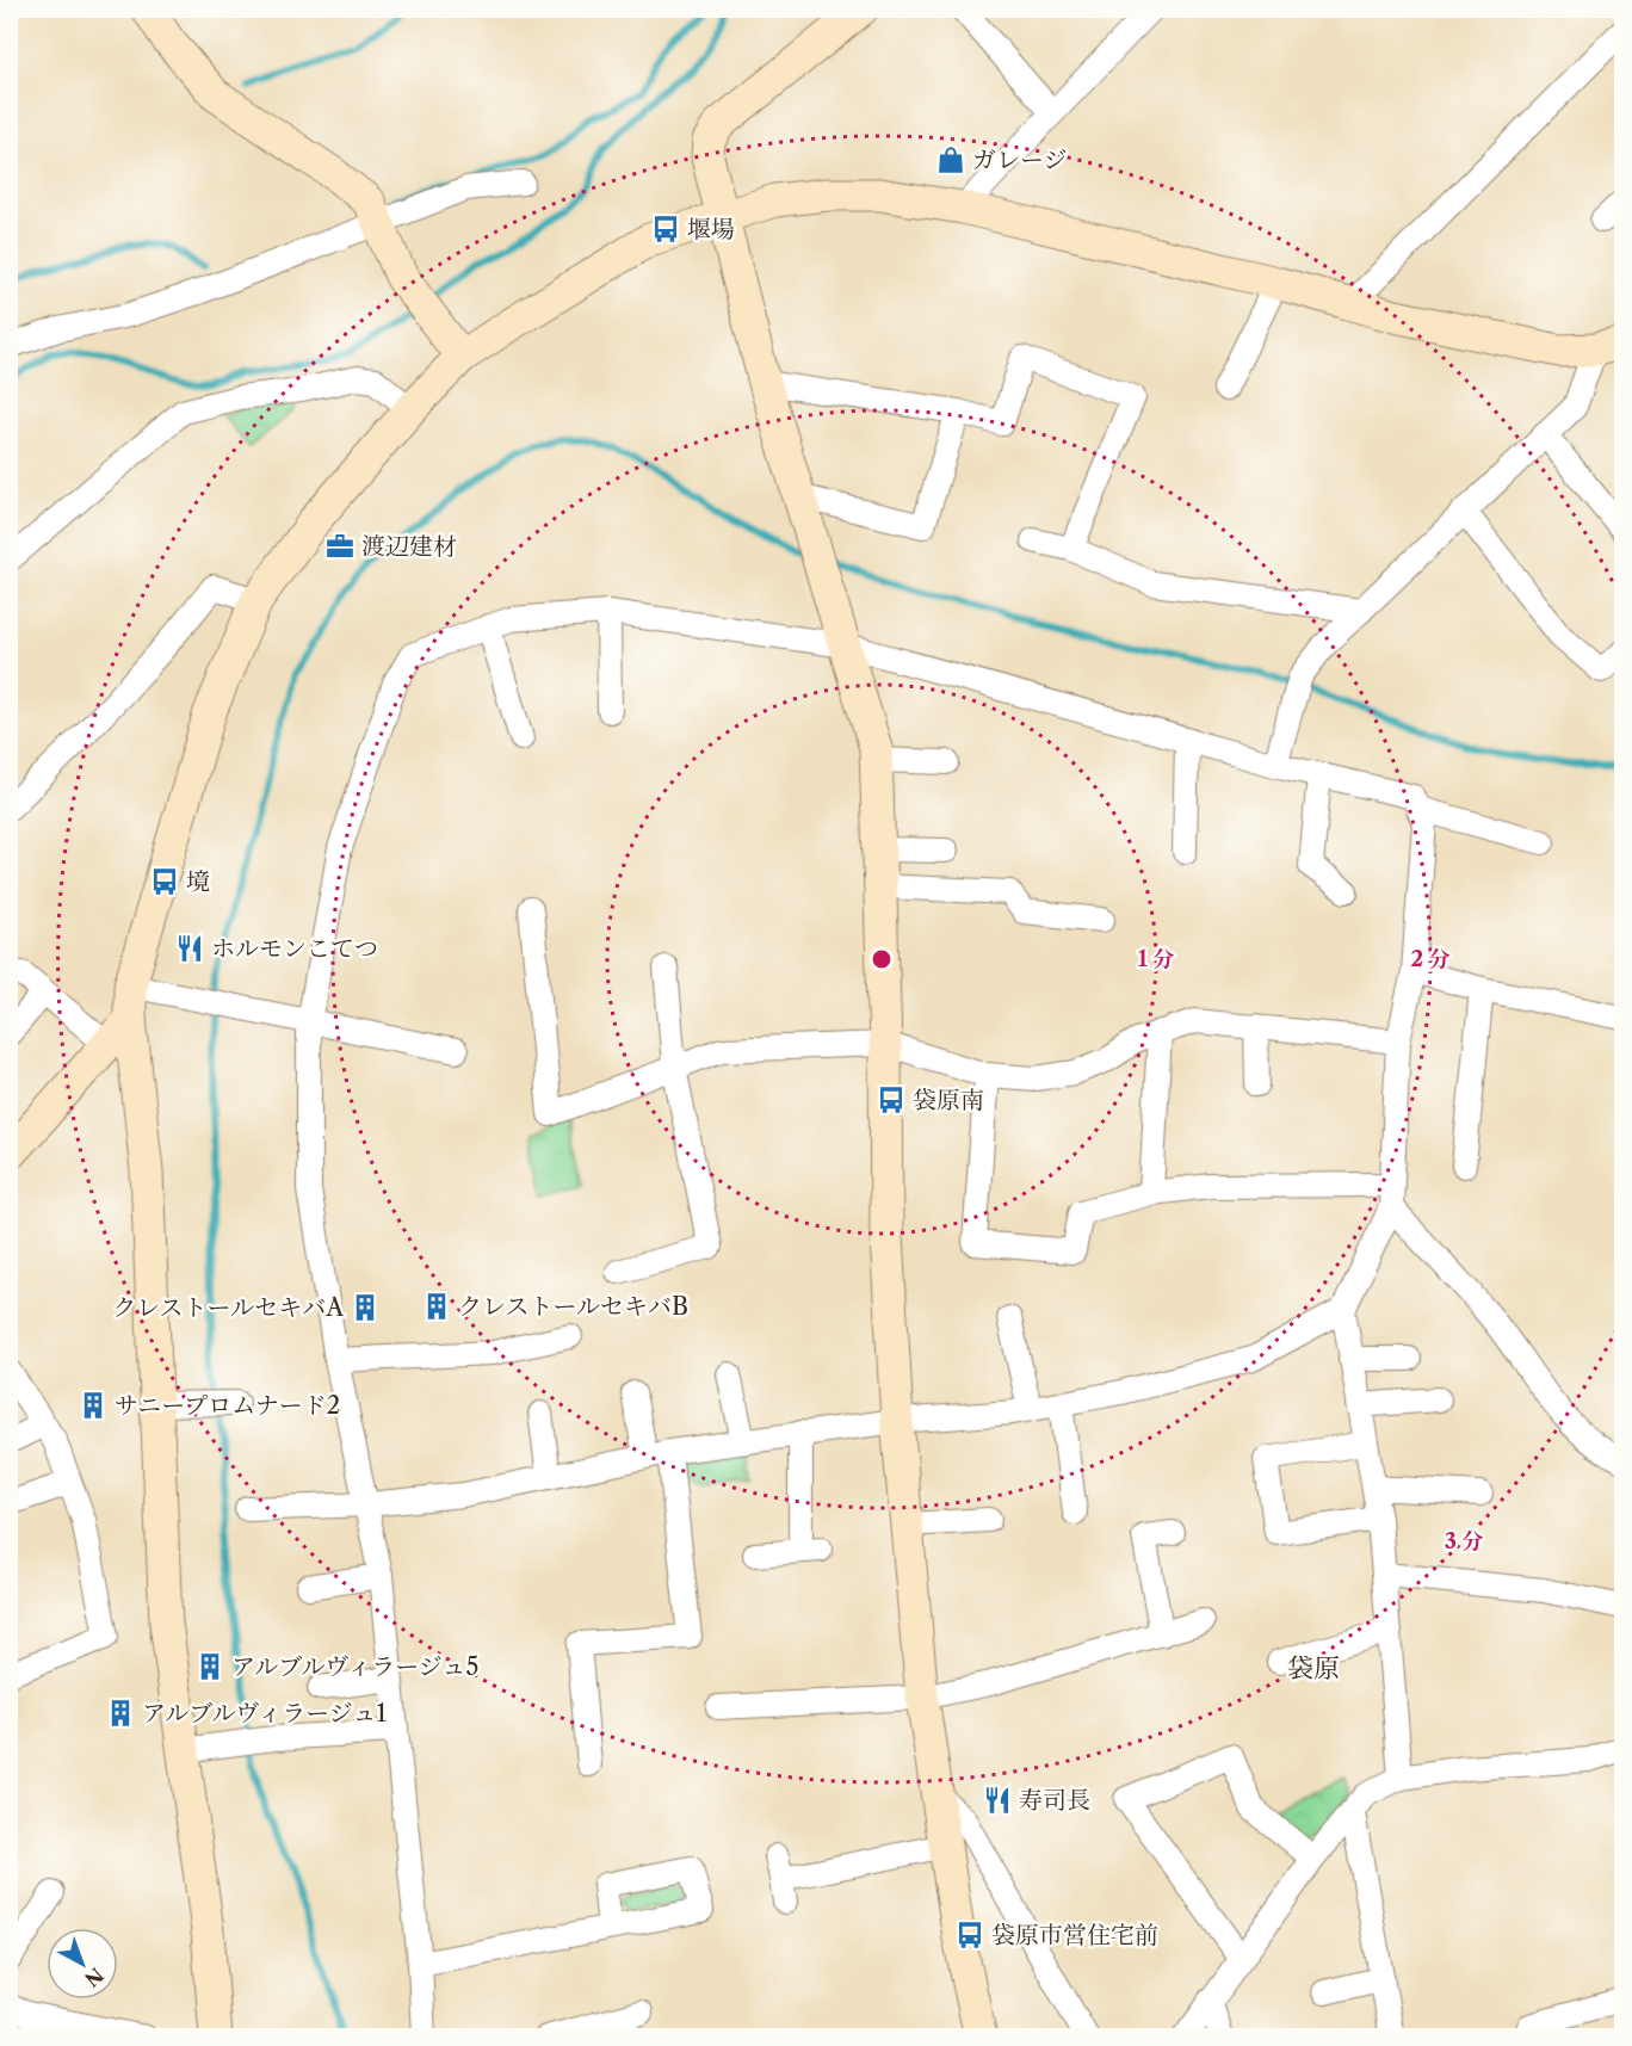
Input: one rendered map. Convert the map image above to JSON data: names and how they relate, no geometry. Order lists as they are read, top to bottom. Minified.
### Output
{"districts":["袋原"],"places":{"shop":["ガレージ"],"bus stop":["堰場","境","袋原南","袋原市営住宅前"],"office":["渡辺建材"],"restaurant":["ホルモンこてつ","寿司長"],"building":["クレストールセキバB","クレストールセキバA","サニープロムナード2","アルブルヴィラージュ5","アルブルヴィラージュ1"]},"north":"bottom right","rings":["1 分","2 分","3 分"]}
